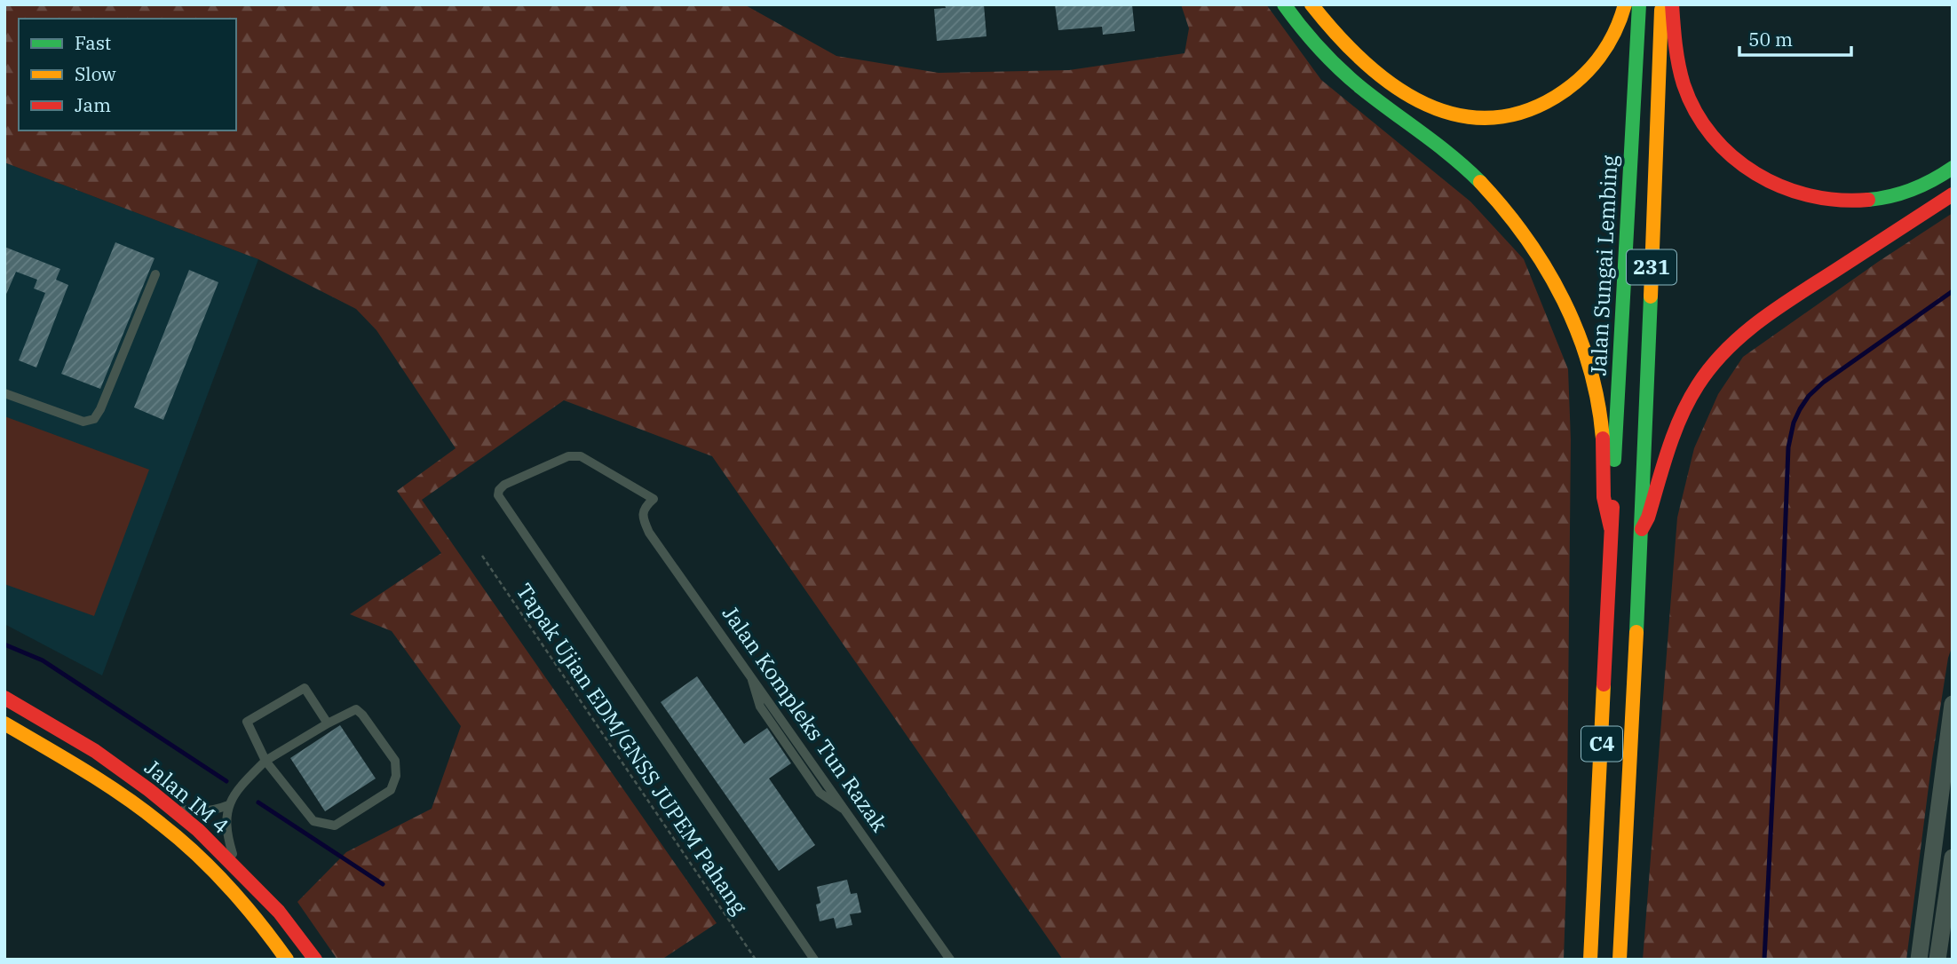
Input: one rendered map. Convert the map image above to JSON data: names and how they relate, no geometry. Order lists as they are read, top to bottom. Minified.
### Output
{"streets":{"main road":["Jalan Sungai Lembing","231","C4","Jalan IM 4"],"lane":["Jalan Kompleks Tun Razak"],"path":["Tapak Ujian EDM/GNSS JUPEM Pahang"]},"crossings":[["Jalan Sungai Lembing","C4"],["231","C4"]],"legend":["Fast","Slow","Jam"],"scale_bar":"50 m"}
